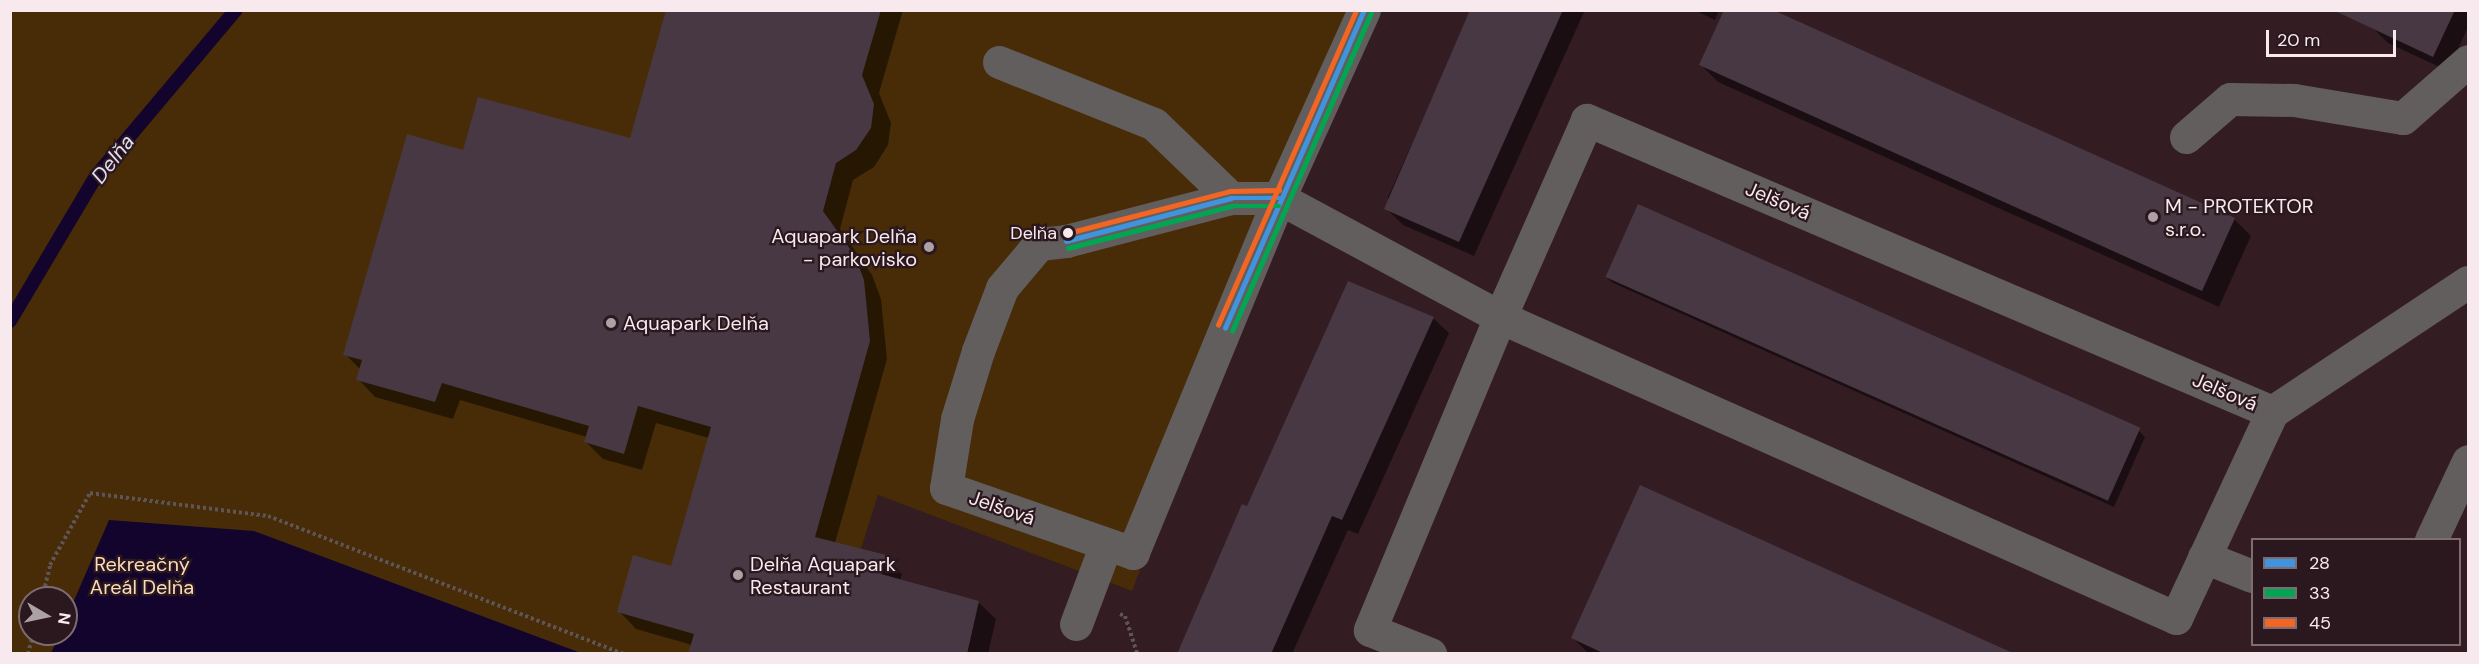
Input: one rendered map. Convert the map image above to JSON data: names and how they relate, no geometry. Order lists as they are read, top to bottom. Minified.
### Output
{"streets":{"lane":["Jelšová"]},"water":["Delňa"],"parks":["Rekreačný Areál Delňa"],"places":["M - PROTEKTOR s.r.o.","Delňa","Aquapark Delňa - parkovisko","Aquapark Delňa","Delňa Aquapark Restaurant"],"lines":["transit line 28","transit line 45","transit line 33"],"legend":["28","33","45"],"scale_bar":"20 m","north":"right"}
